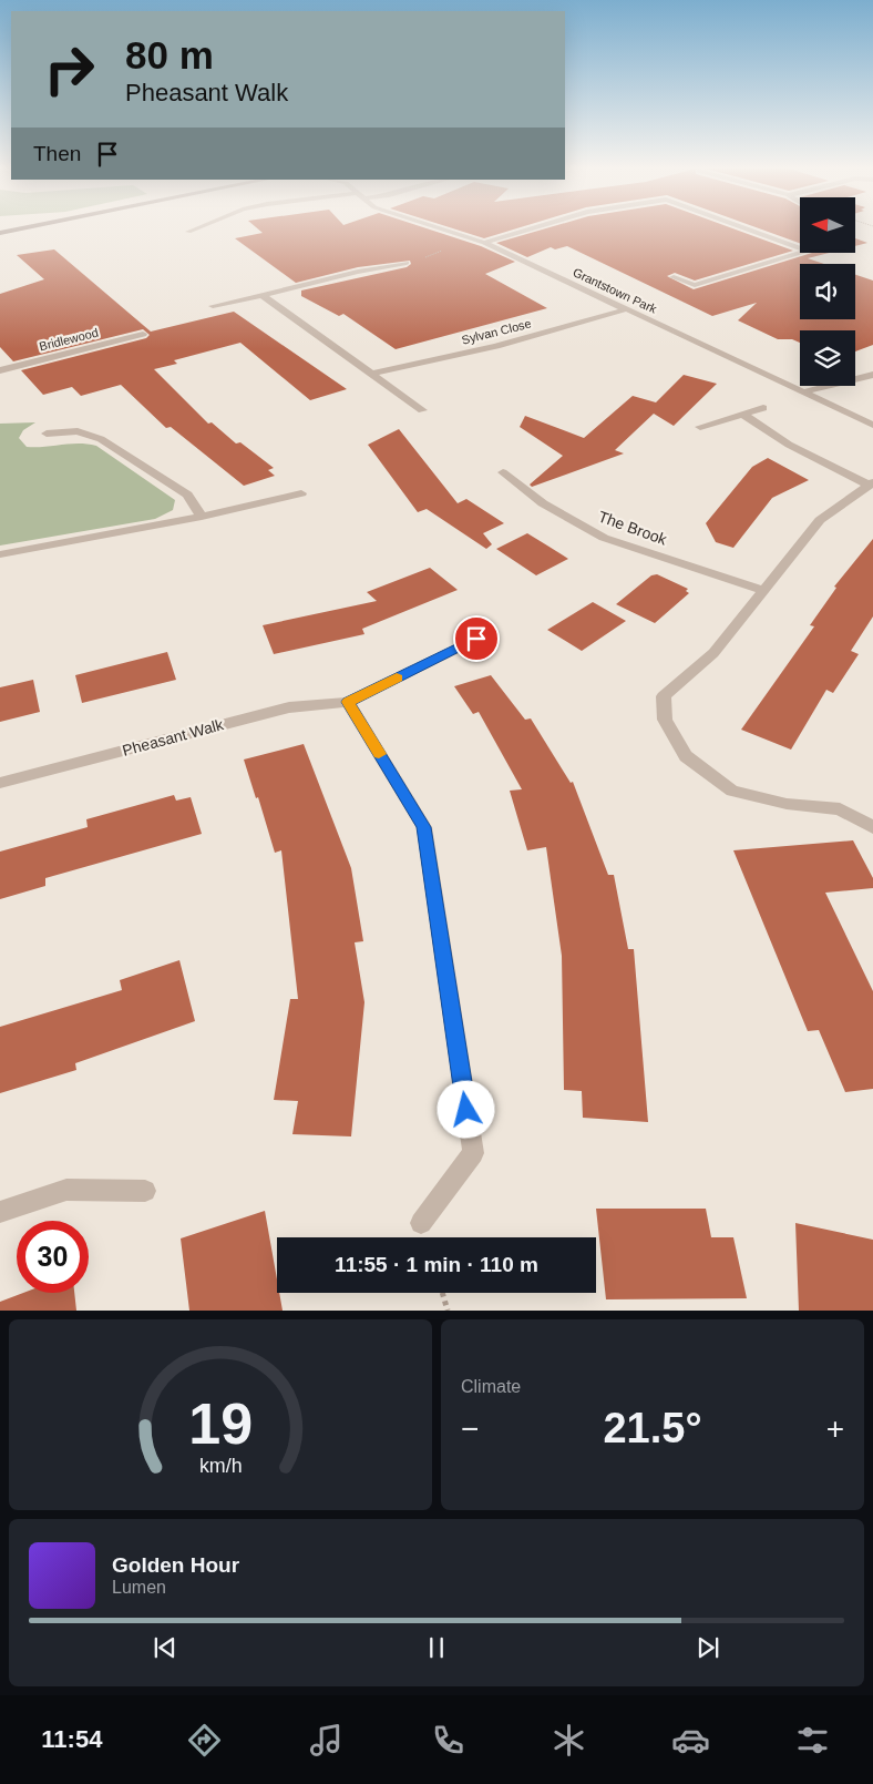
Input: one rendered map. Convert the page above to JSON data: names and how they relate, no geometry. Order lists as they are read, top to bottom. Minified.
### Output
{"streets":{"street":["Grantstown Park","Sylvan Close","Bridlewood","The Brook","Pheasant Walk"]},"crossings":[["Grantstown Park","Sylvan Close"]],"north":"left","page":{"turn":["80 m","Pheasant Walk"],"then":"Then","limit":"30","trip":"11:55 · 1 min · 110 m","tile":"Climate","heat":["−","21.5°","+"],"song":["Golden Hour","Lumen"],"tabs":"11:54","gauge":["19","km/h"]}}
